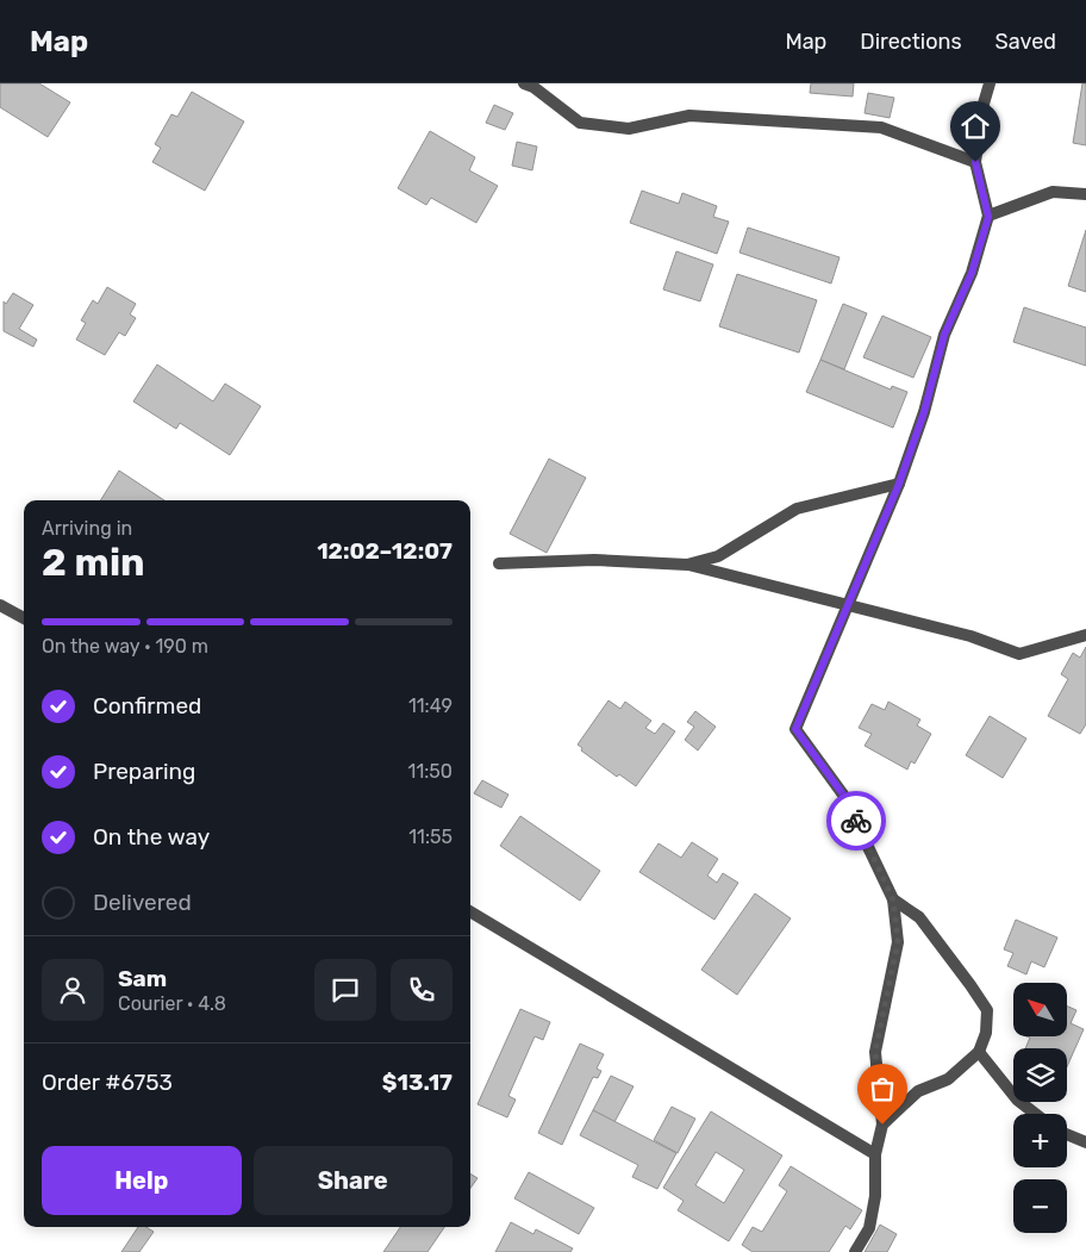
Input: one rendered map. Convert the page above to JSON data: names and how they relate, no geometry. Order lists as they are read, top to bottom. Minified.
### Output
{"north":"top left","page":{"header":"Map","nav":["Map","Directions","Saved"],"heading":["2 min","Arriving in","12:02–12:07"],"panel":["Sam","Courier · 4.8","Order #6753","$13.17"],"bar":"On the way · 190 m","list":[["Confirmed","11:49"],["Preparing","11:50"],["On the way","11:55"],"Delivered"],"map_buttons":["+","−"],"buttons":["Help","Share"]}}
